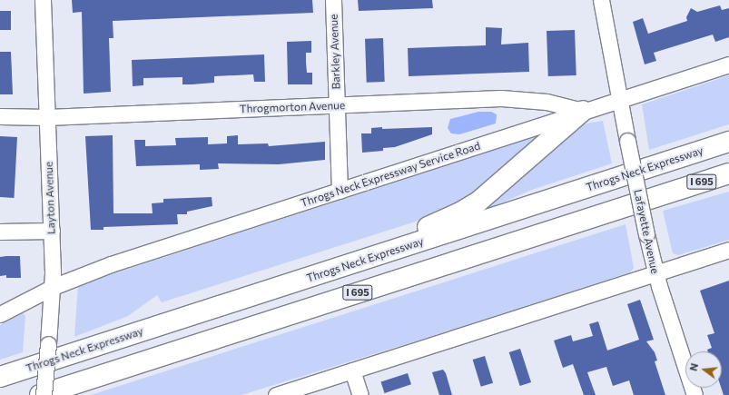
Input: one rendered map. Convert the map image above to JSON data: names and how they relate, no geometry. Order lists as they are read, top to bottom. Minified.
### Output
{"streets":{"highway":["Throgs Neck Expressway","I 695"],"street":["Barkley Avenue","Throgmorton Avenue","Throgs Neck Expressway Service Road","Layton Avenue","Lafayette Avenue"]},"crossings":[["Barkley Avenue","Throgmorton Avenue"],["Barkley Avenue","Throgs Neck Expressway Service Road"],["Throgmorton Avenue","Throgs Neck Expressway Service Road"],["Throgmorton Avenue","Layton Avenue"],["Throgs Neck Expressway Service Road","Layton Avenue"],["Throgs Neck Expressway Service Road","Lafayette Avenue"]],"north":"left"}
